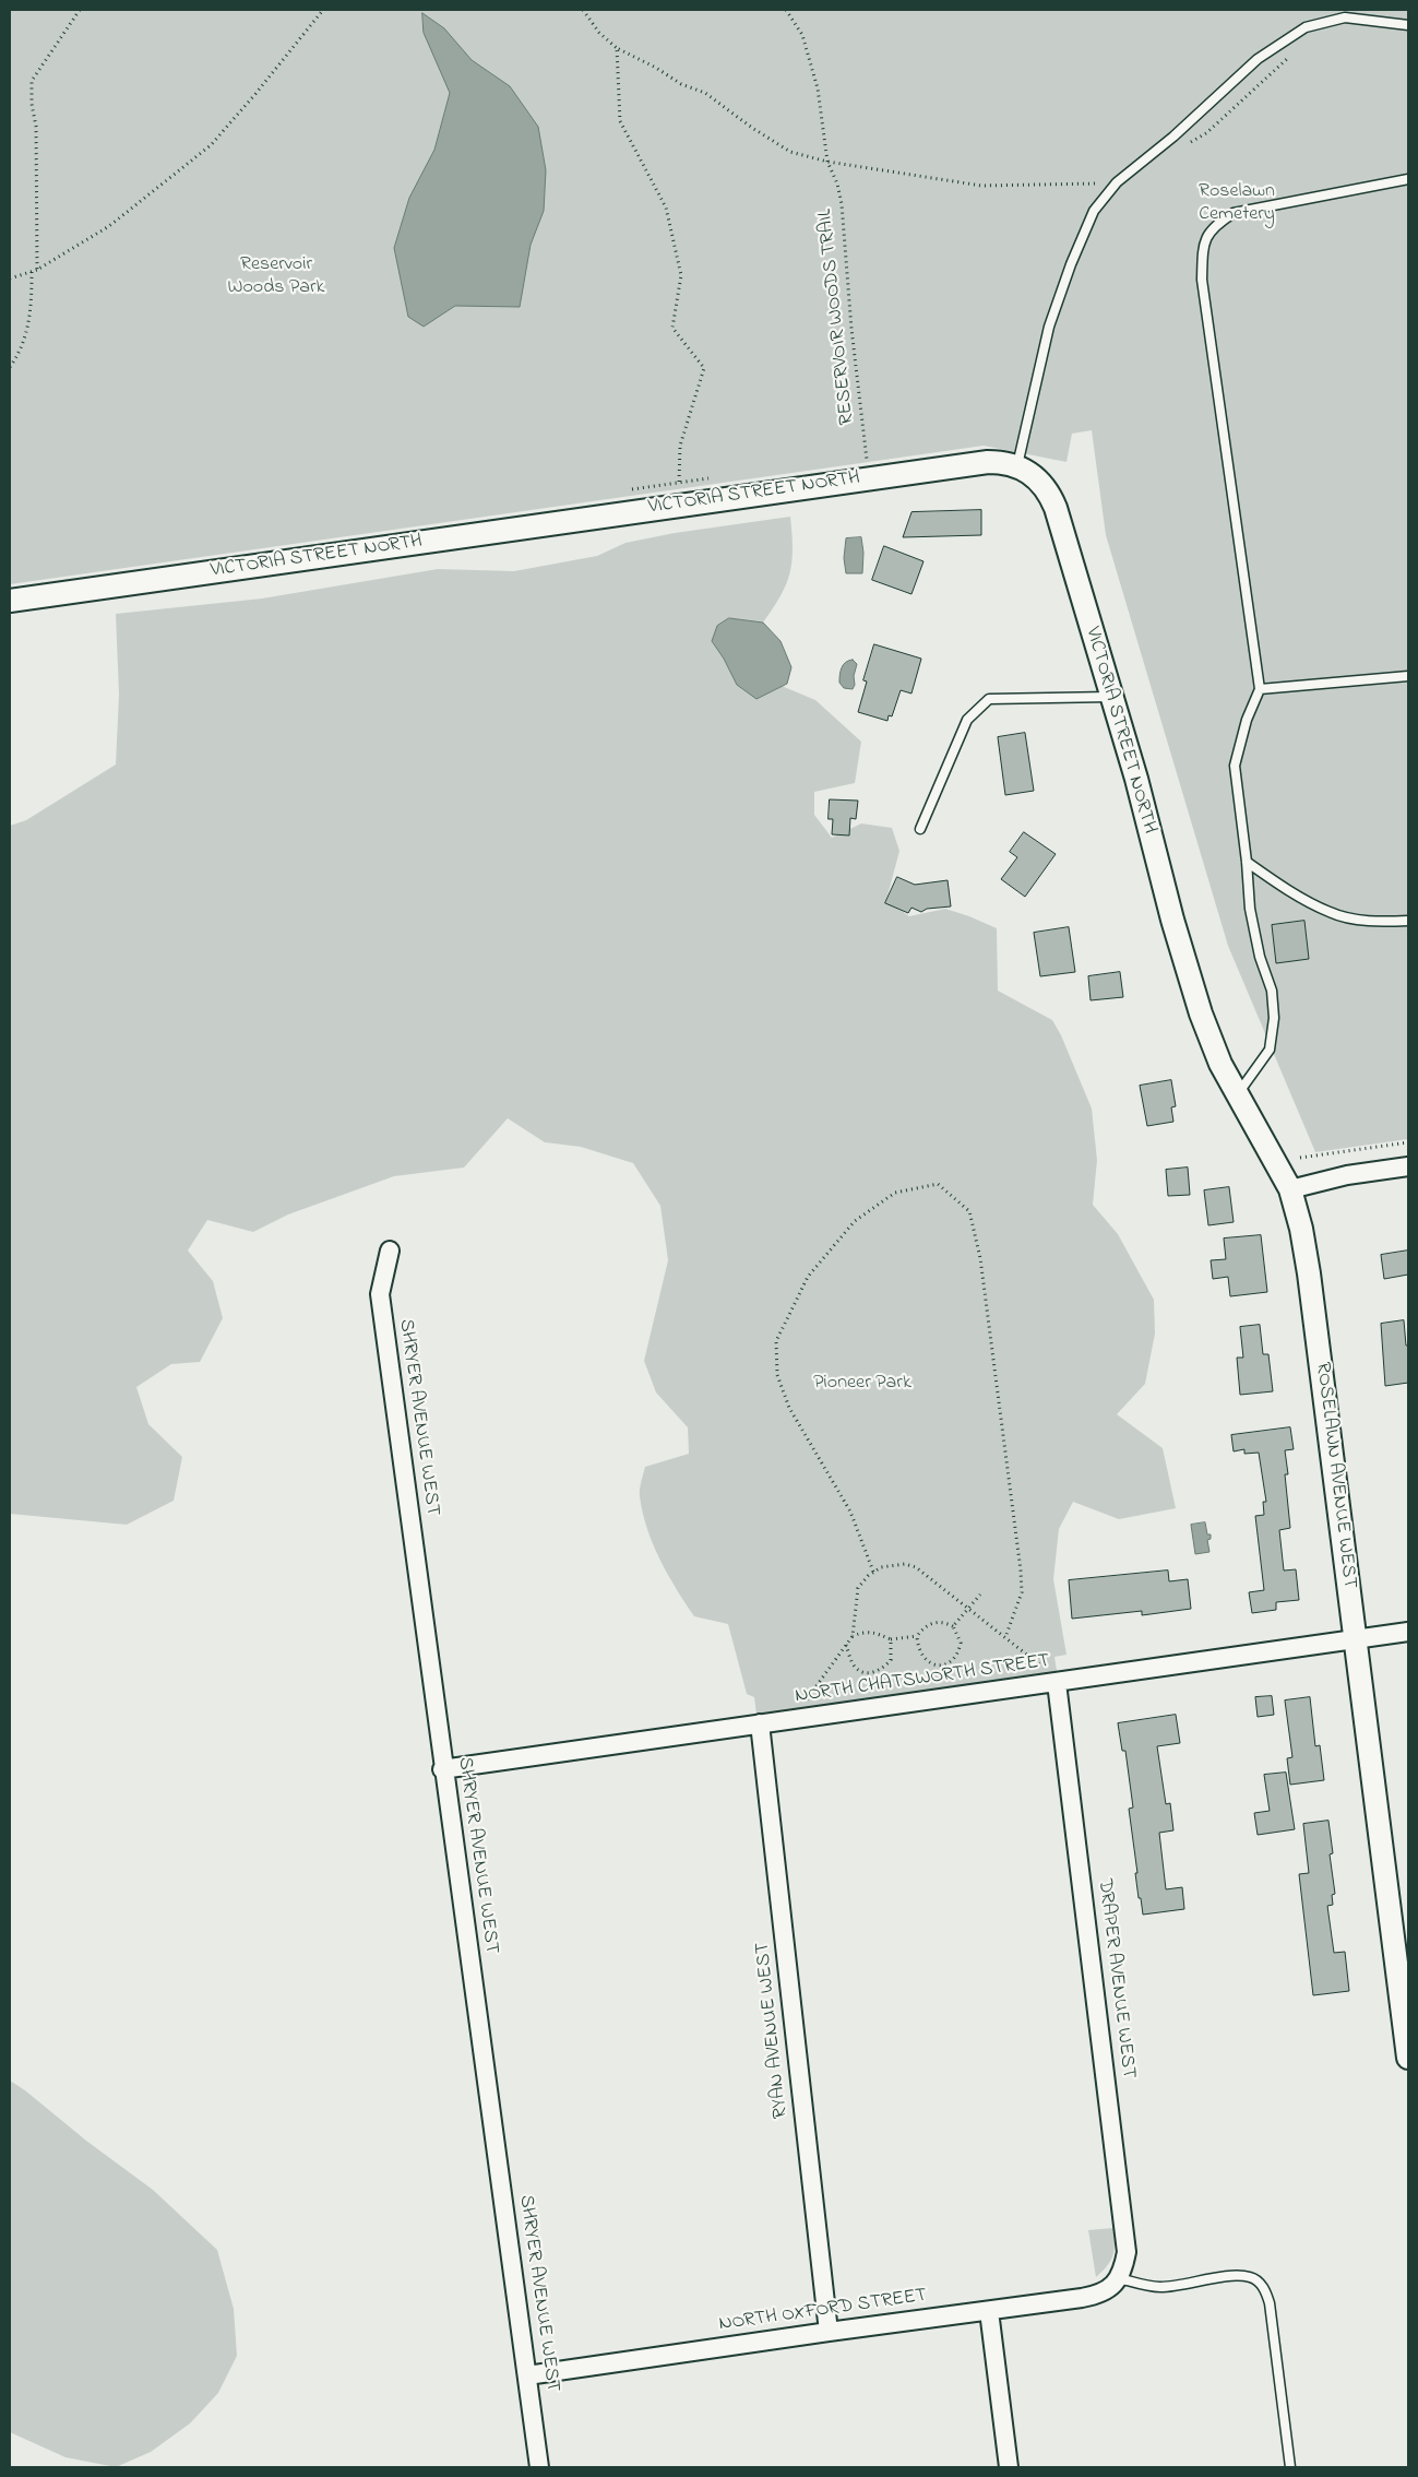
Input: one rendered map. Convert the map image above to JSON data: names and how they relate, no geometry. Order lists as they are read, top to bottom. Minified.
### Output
{"streets":{"street":["VICTORIA STREET NORTH","SHRYER AVENUE WEST","ROSELAWN AVENUE WEST","NORTH CHATSWORTH STREET","DRAPER AVENUE WEST","RYAN AVENUE WEST","NORTH OXFORD STREET"],"path":["RESERVOIR WOODS TRAIL"]},"crossings":[["VICTORIA STREET NORTH","ROSELAWN AVENUE WEST"],["SHRYER AVENUE WEST","NORTH CHATSWORTH STREET"],["SHRYER AVENUE WEST","NORTH OXFORD STREET"],["ROSELAWN AVENUE WEST","NORTH CHATSWORTH STREET"],["NORTH CHATSWORTH STREET","DRAPER AVENUE WEST"],["NORTH CHATSWORTH STREET","RYAN AVENUE WEST"],["DRAPER AVENUE WEST","NORTH OXFORD STREET"],["RYAN AVENUE WEST","NORTH OXFORD STREET"]],"parks":["Roselawn Cemetery","Reservoir Woods Park","Pioneer Park"]}
